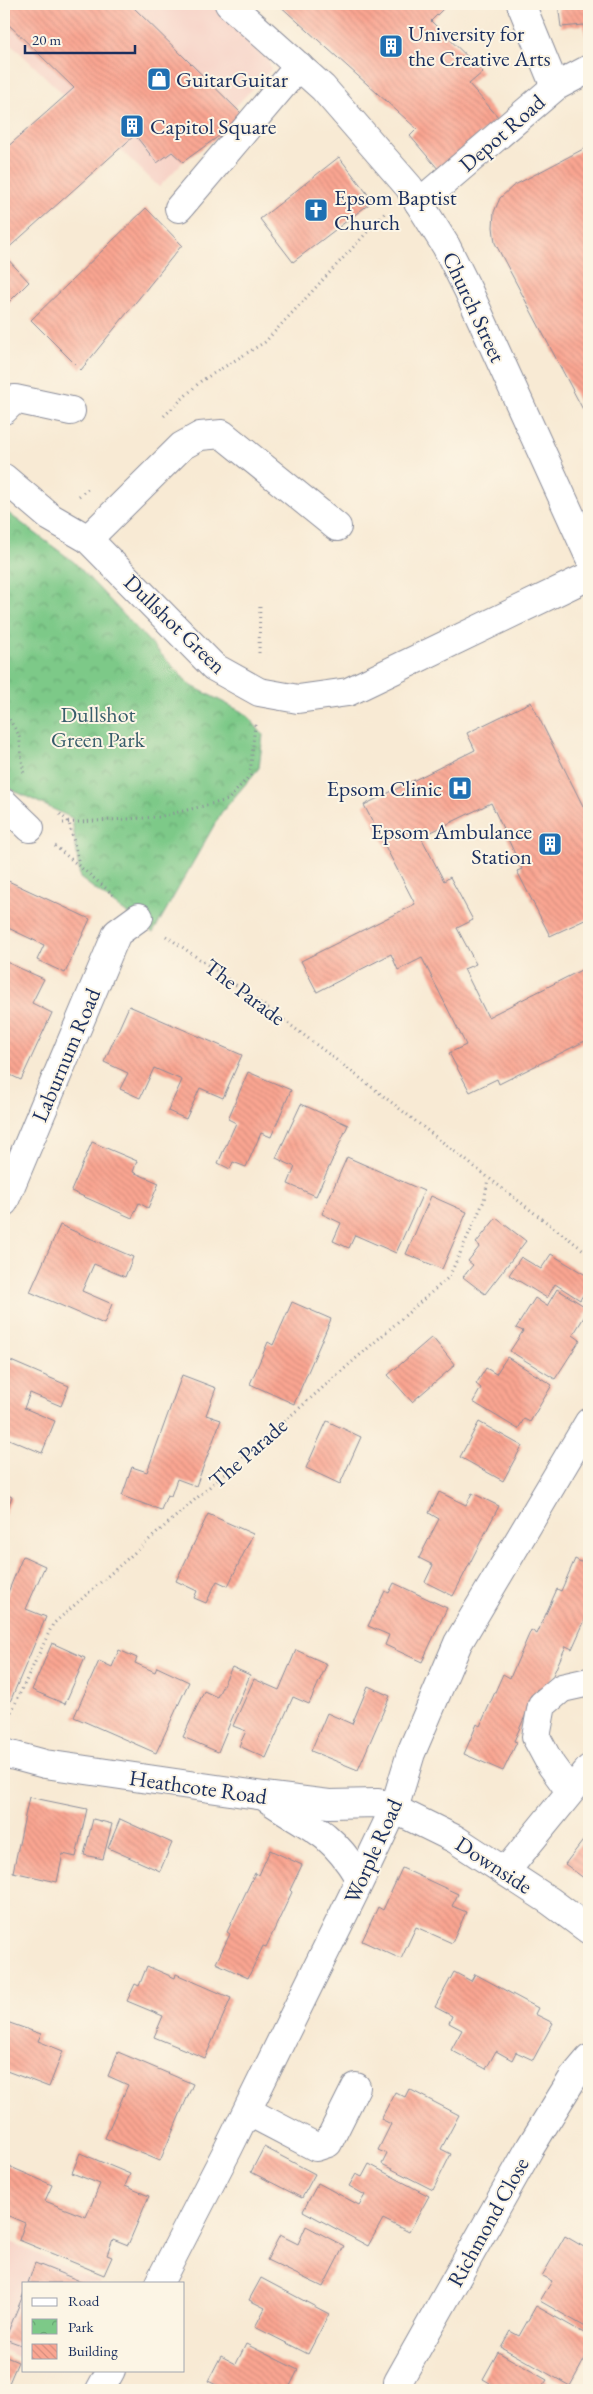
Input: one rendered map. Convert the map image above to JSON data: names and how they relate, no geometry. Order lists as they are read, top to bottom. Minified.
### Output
{"streets":{"street":["Depot Road","Church Street","Dullshot Green","Laburnum Road","Heathcote Road","Worple Road","Downside","Richmond Close"],"path":["The Parade"]},"crossings":[["Depot Road","Church Street"],["The Parade","Laburnum Road"],["Heathcote Road","Worple Road"],["Heathcote Road","Downside"],["Worple Road","Downside"]],"parks":["Dullshot Green Park"],"places":{"building":["University for the Creative Arts","Capitol Square","Epsom Ambulance Station"],"shop":["GuitarGuitar"],"church":["Epsom Baptist Church"],"hospital":["Epsom Clinic"]},"legend":["Road","Park","Building"],"scale_bar":"20 m"}
